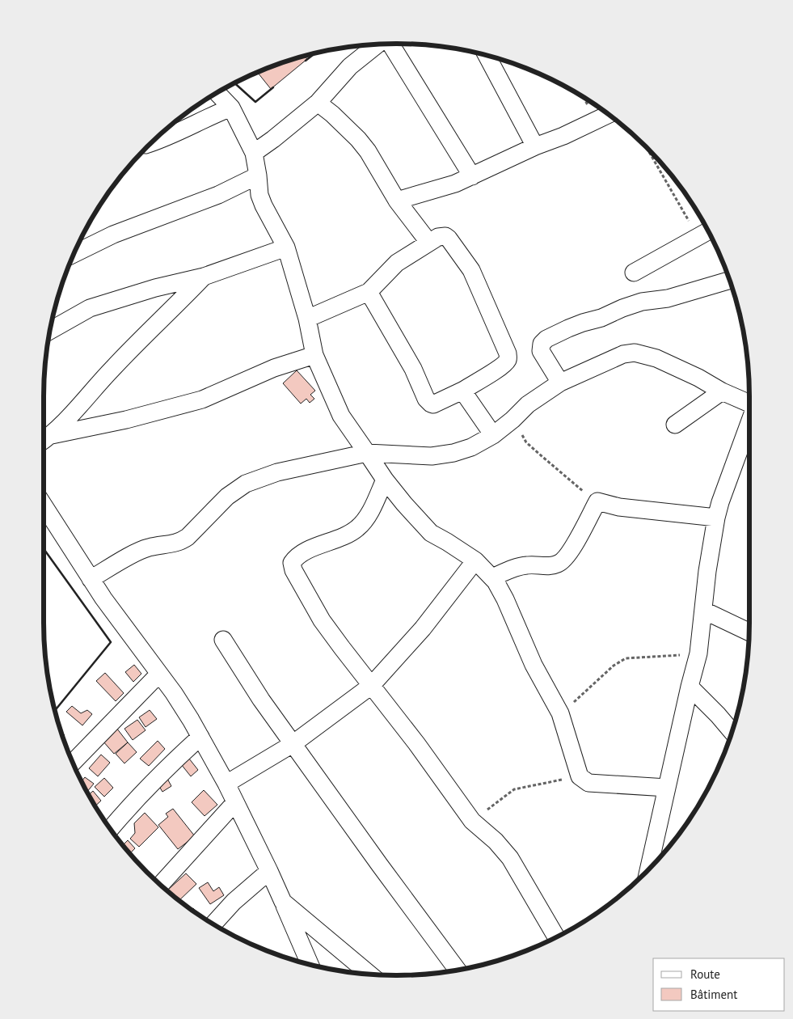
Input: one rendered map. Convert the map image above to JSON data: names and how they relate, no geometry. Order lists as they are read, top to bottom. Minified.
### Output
{"legend":["Route","Bâtiment"]}
